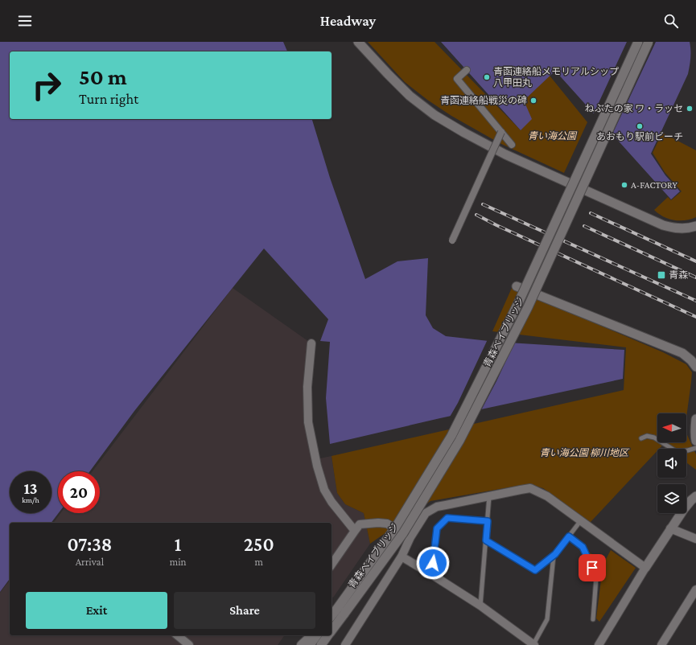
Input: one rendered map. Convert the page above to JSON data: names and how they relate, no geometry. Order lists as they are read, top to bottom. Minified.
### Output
{"streets":{"street":["青森ベイブリッジ"]},"parks":["青い海公園","青い海公園 柳川地区"],"places":{"other":["青函連絡船メモリアルシップ 八甲田丸","青函連絡船戦災の碑","ねぶたの家 ワ・ラッセ","あおもり駅前ビーチ","A-FACTORY"],"transit":["青森"]},"north":"left","page":{"header":"Headway","turn":["50 m","Turn right"],"speed":"13 km/h","limit":"20","eta":["07:38","Arrival","1","min","250","m"],"buttons":["Exit","Share"]}}
